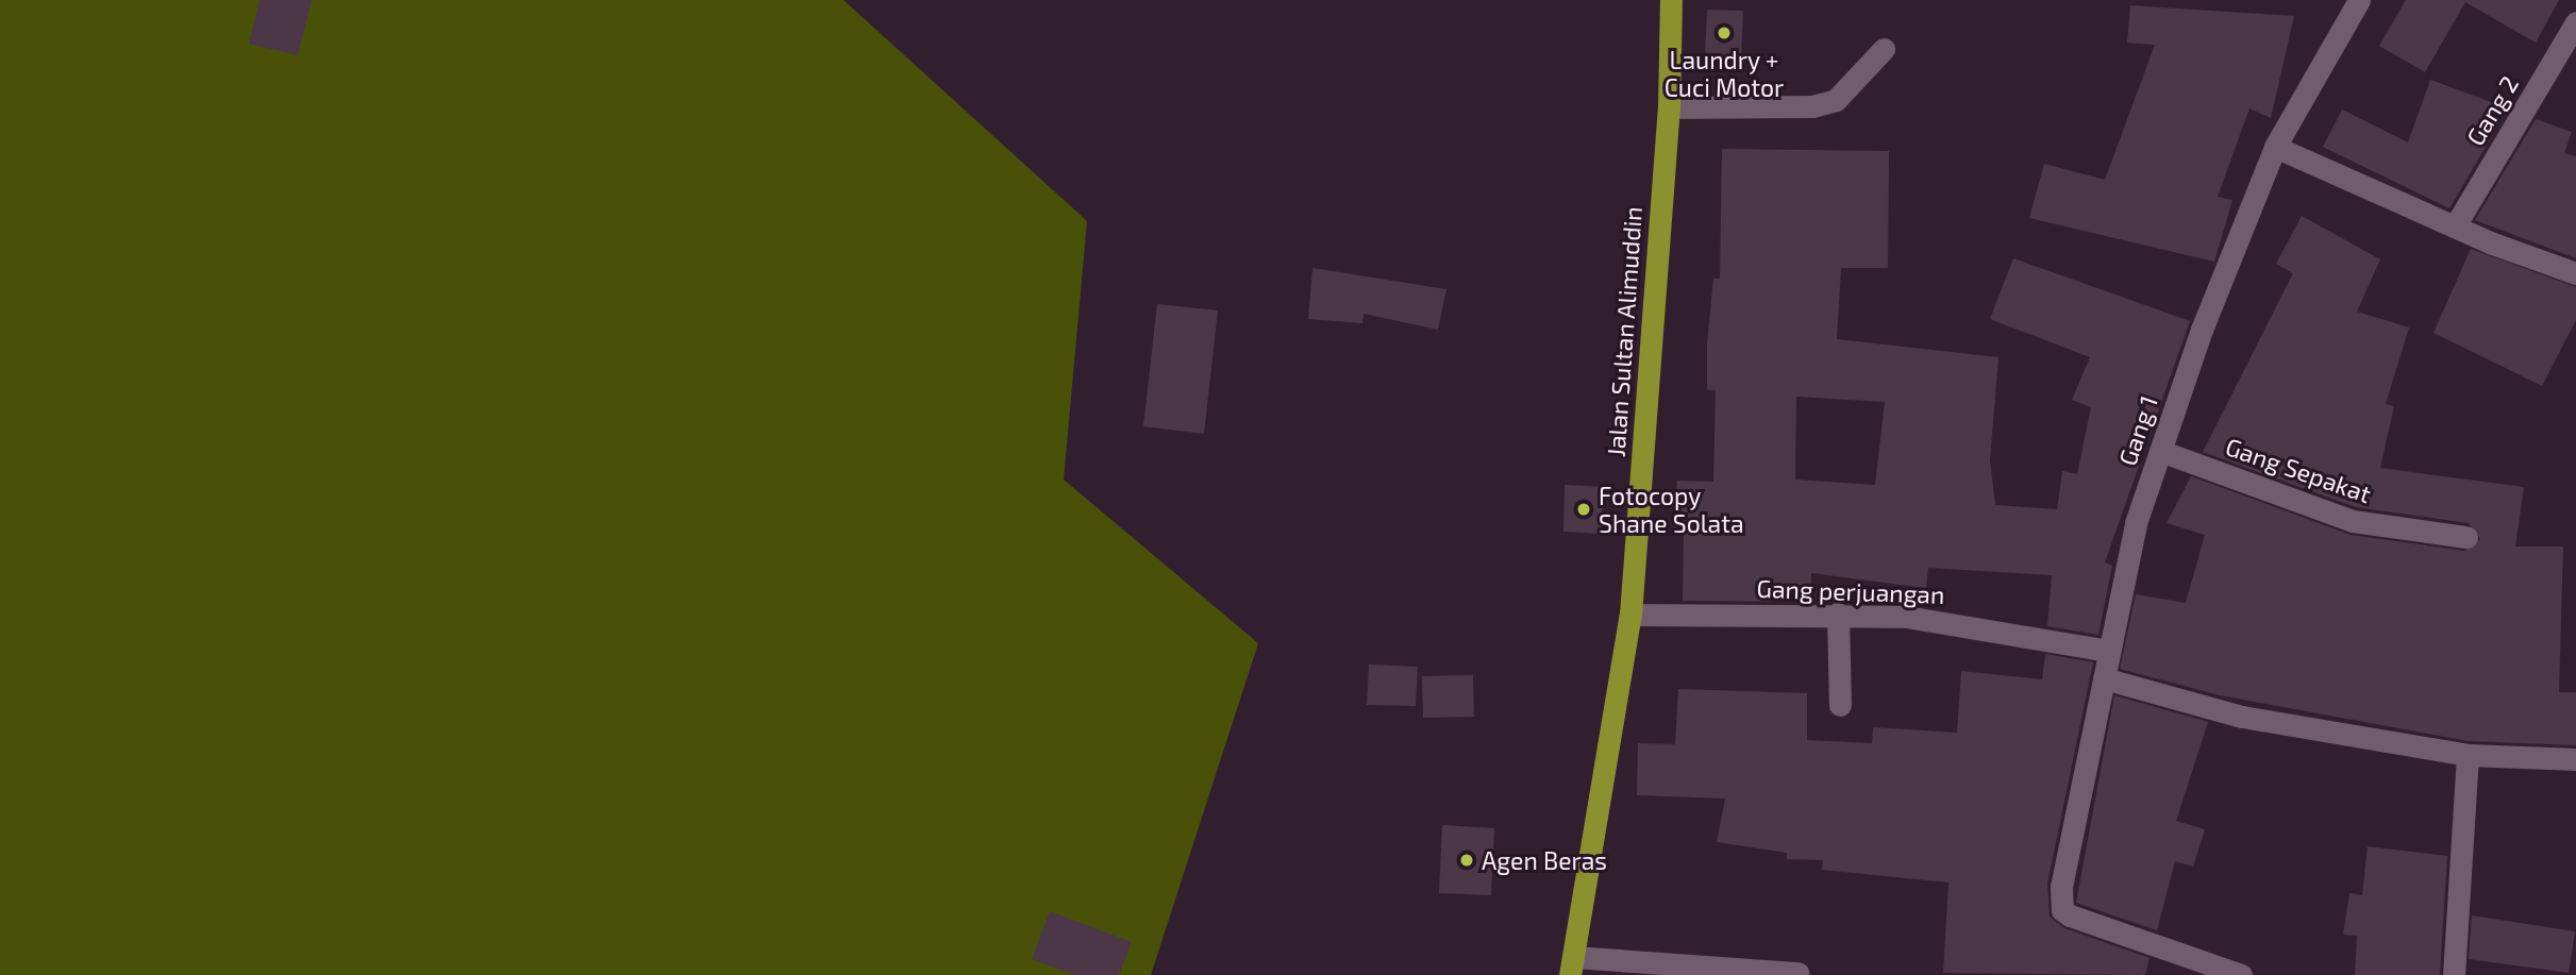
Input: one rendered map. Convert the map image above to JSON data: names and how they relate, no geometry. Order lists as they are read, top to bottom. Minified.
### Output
{"streets":{"main road":["Jalan Sultan Alimuddin"],"street":["Gang 2","Gang 1","Gang Sepakat","Gang perjuangan"]},"crossings":[["Jalan Sultan Alimuddin","Gang perjuangan"],["Gang 1","Gang Sepakat"],["Gang 1","Gang perjuangan"]],"places":["Laundry + Cuci Motor","Fotocopy Shane Solata","Agen Beras"]}
